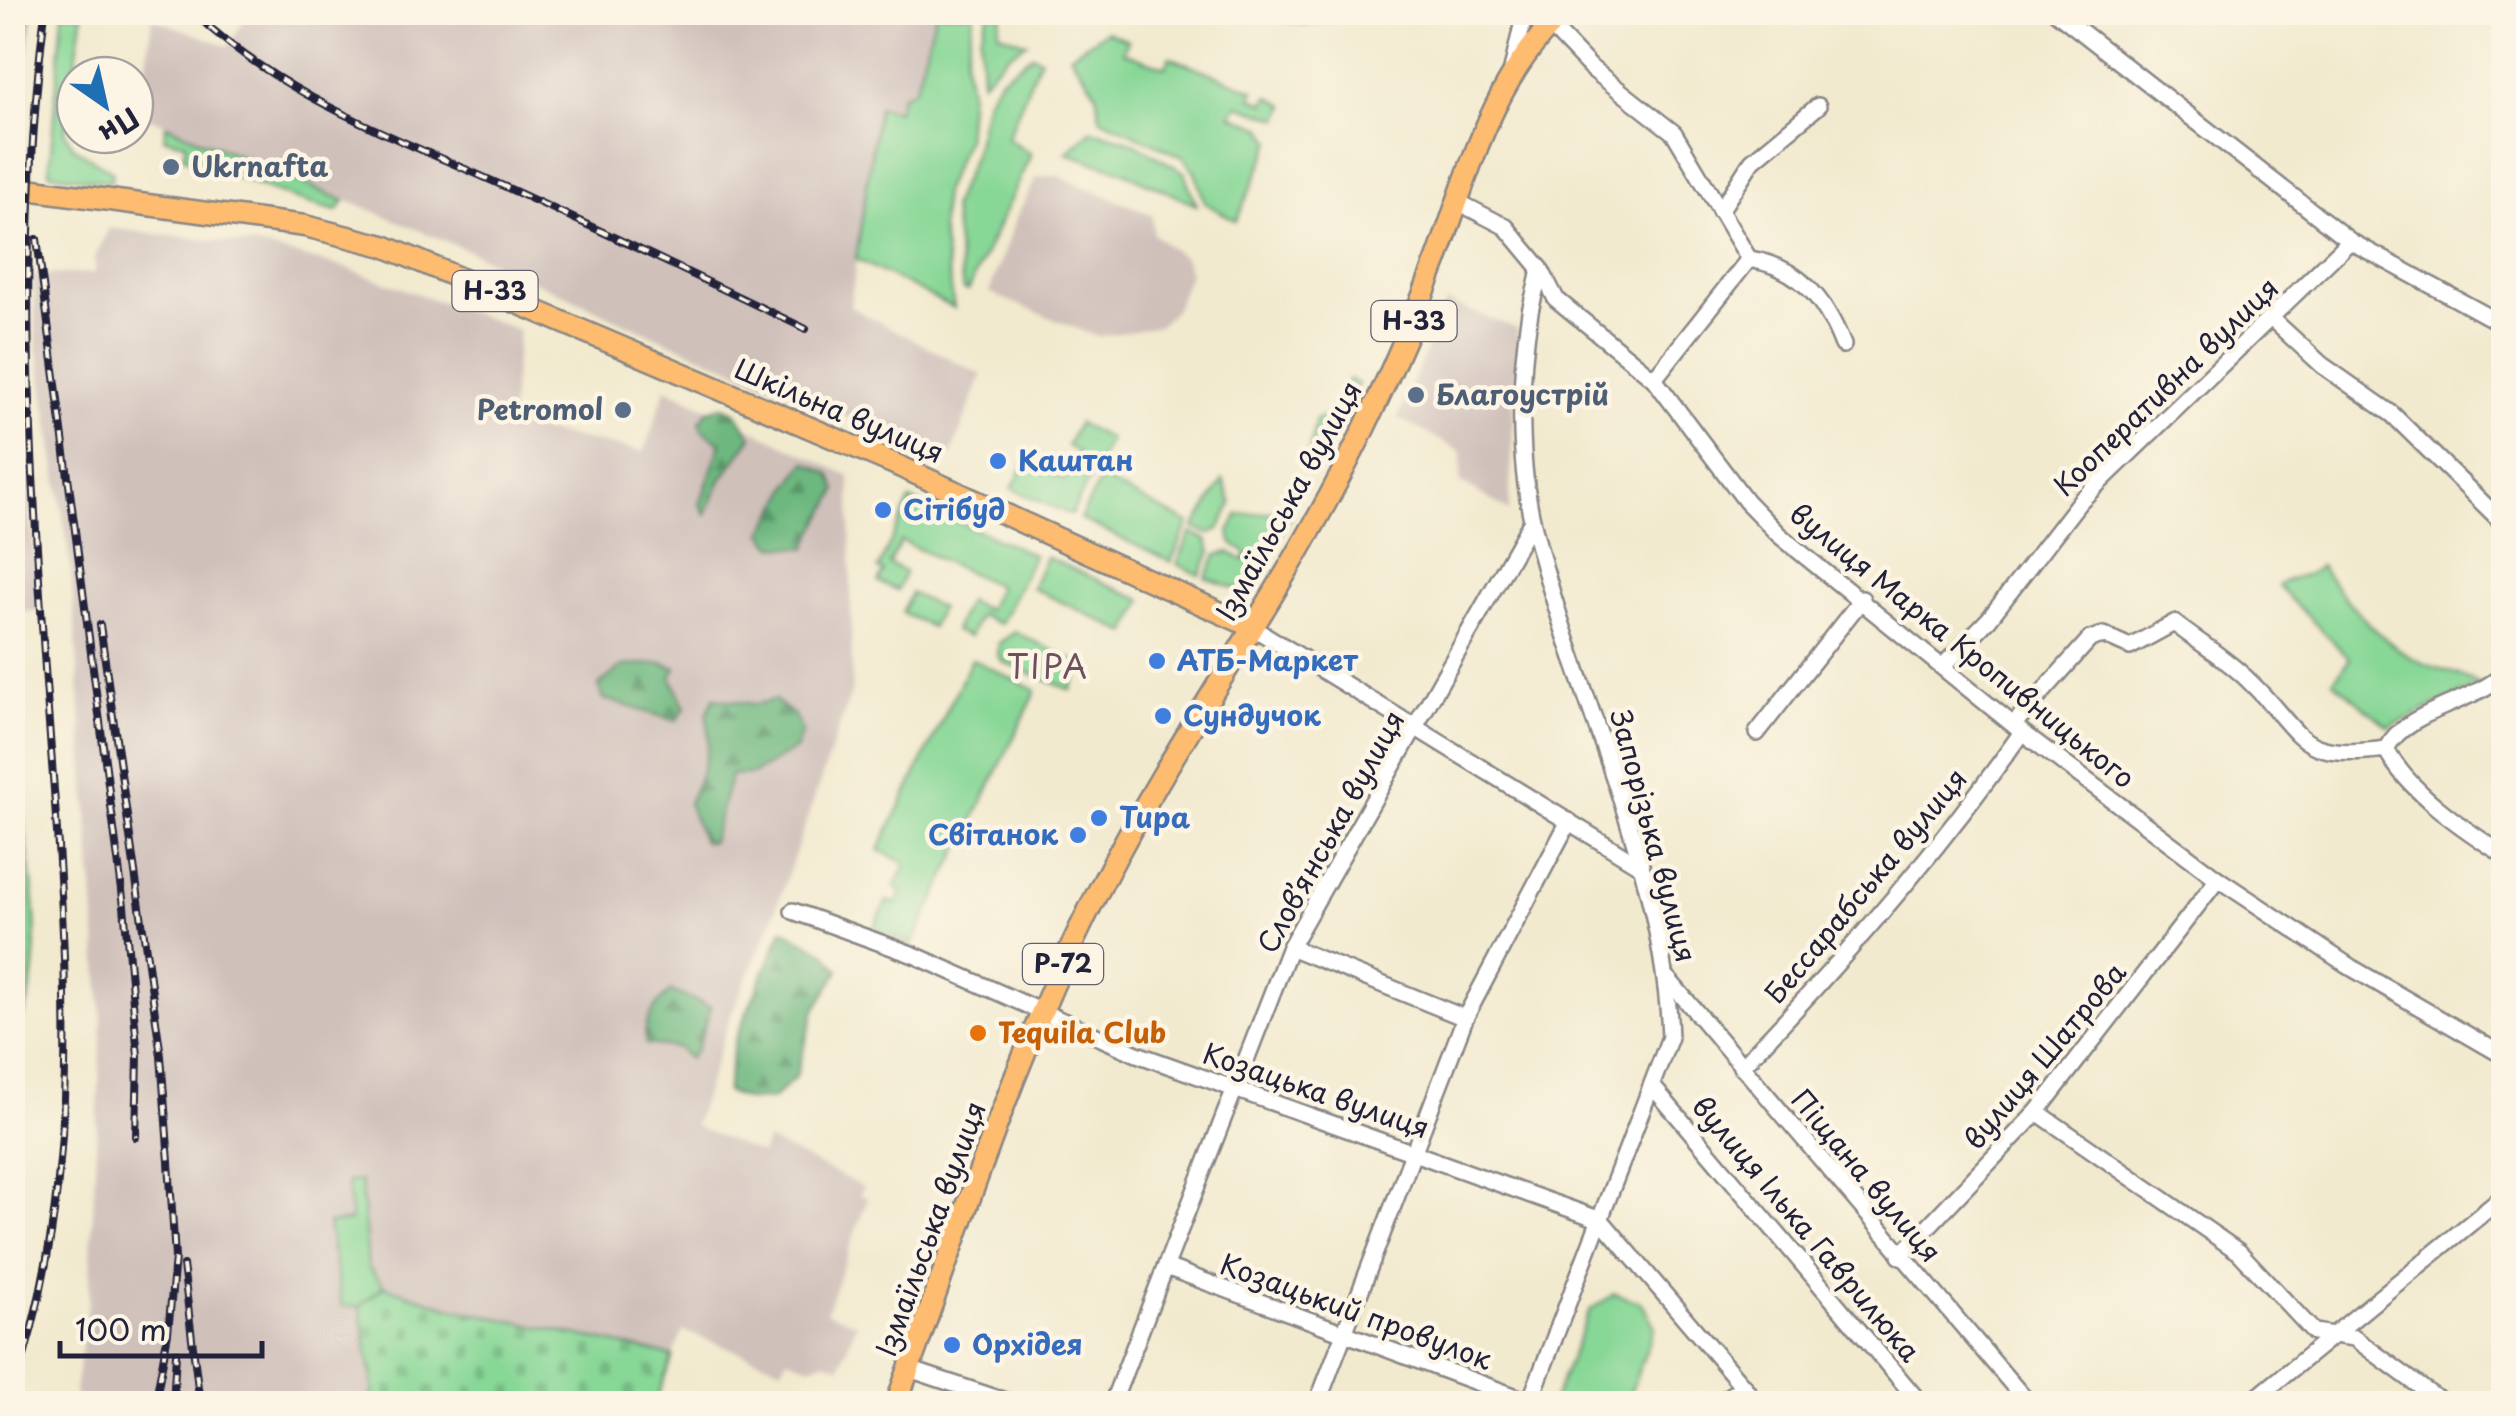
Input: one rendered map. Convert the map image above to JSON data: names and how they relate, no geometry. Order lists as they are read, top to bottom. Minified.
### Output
{"streets":{"main road":["Н-33","Шкільна вулиця","Ізмаїльська вулиця","Р-72"],"street":["Кооперативна вулиця","вулиця Марка Кропивницького","Словʼянська вулиця","Запорізька вулиця","Бессарабська вулиця","вулиця Шатрова","Козацька вулиця","Піщана вулиця","вулиця Ілька Гаврилюка","Козацький провулок"]},"crossings":[["Кооперативна вулиця","вулиця Марка Кропивницького"],["Шкільна вулиця","Ізмаїльська вулиця"],["Шкільна вулиця","Словʼянська вулиця"],["Шкільна вулиця","Запорізька вулиця"],["Ізмаїльська вулиця","вулиця Марка Кропивницького"],["Ізмаїльська вулиця","Козацька вулиця"],["вулиця Марка Кропивницького","Запорізька вулиця"],["вулиця Марка Кропивницького","Бессарабська вулиця"],["вулиця Марка Кропивницького","вулиця Шатрова"],["Словʼянська вулиця","Запорізька вулиця"],["Словʼянська вулиця","Козацька вулиця"],["Словʼянська вулиця","Козацький провулок"],["Запорізька вулиця","Козацька вулиця"],["Запорізька вулиця","Піщана вулиця"],["Запорізька вулиця","вулиця Ілька Гаврилюка"],["Запорізька вулиця","Козацький провулок"],["Бессарабська вулиця","Піщана вулиця"],["вулиця Шатрова","Піщана вулиця"]],"districts":["ТІРА"],"places":["Ukrnafta","Благоустрій","Petromol","Каштан","Сітібуд","АТБ-Маркет","Сундучок","Тира","Світанок","Tequila Club","Орхідея"],"scale_bar":"100 m","north":"bottom right"}
